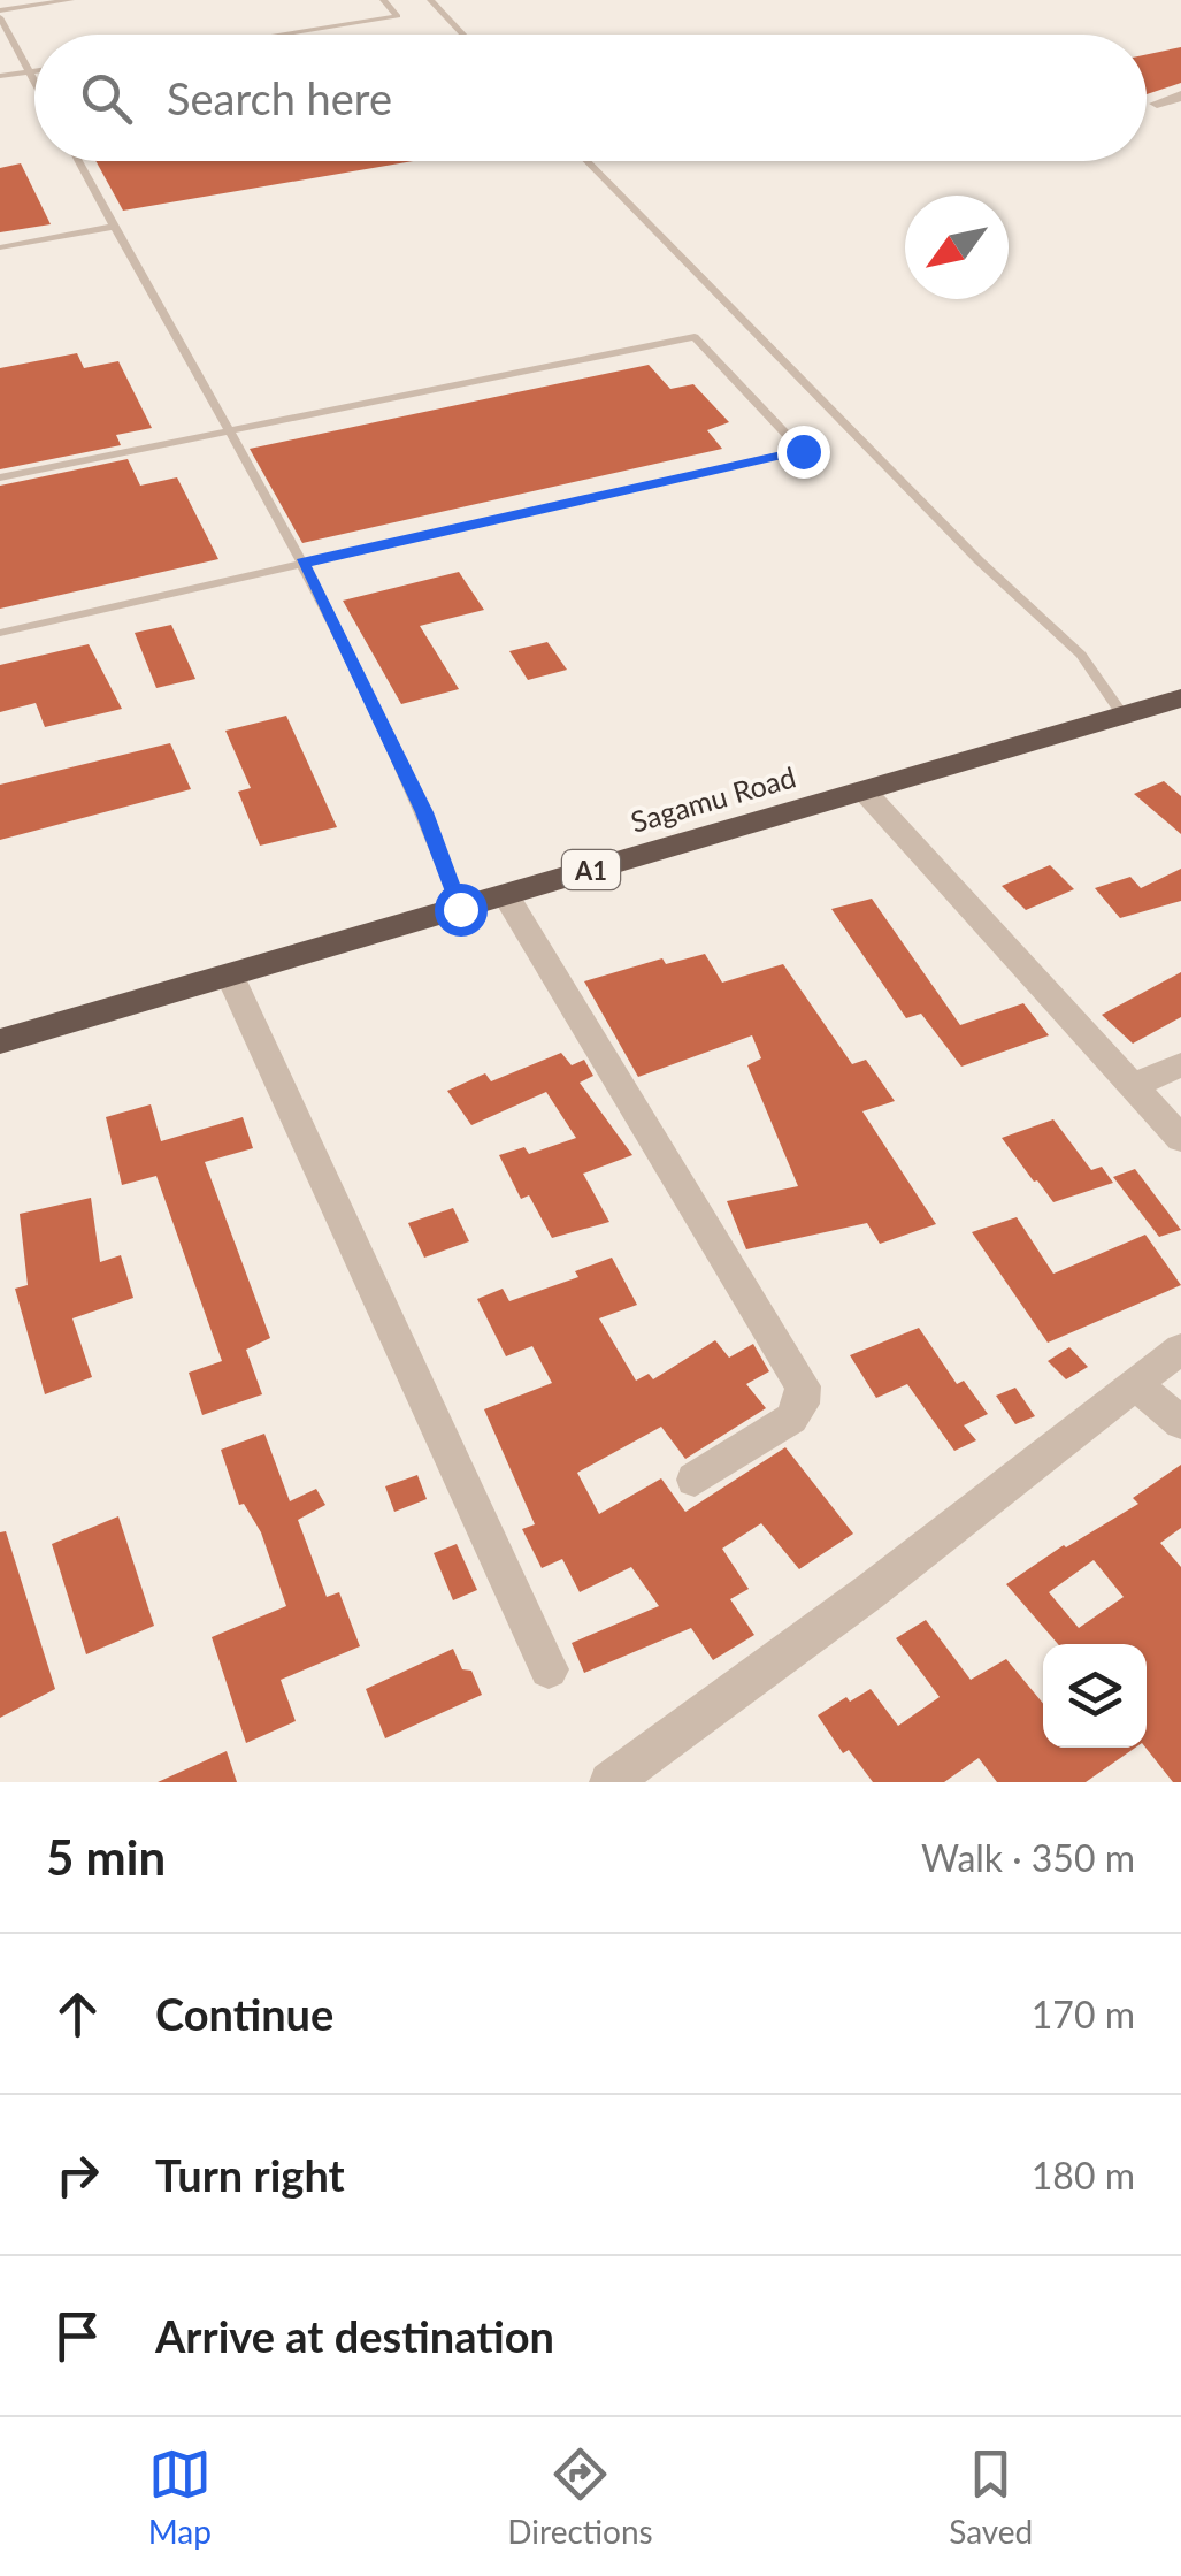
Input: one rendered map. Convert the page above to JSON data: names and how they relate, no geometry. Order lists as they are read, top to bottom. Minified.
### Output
{"streets":{"highway":["Sagamu Road","A1"]},"north":"bottom left","page":{"search":"Search here","heading":["5 min","Walk · 350 m"],"list":[["Continue","170 m"],["Turn right","180 m"],"Arrive at destination"],"nav":["Map","Directions","Saved"]}}
